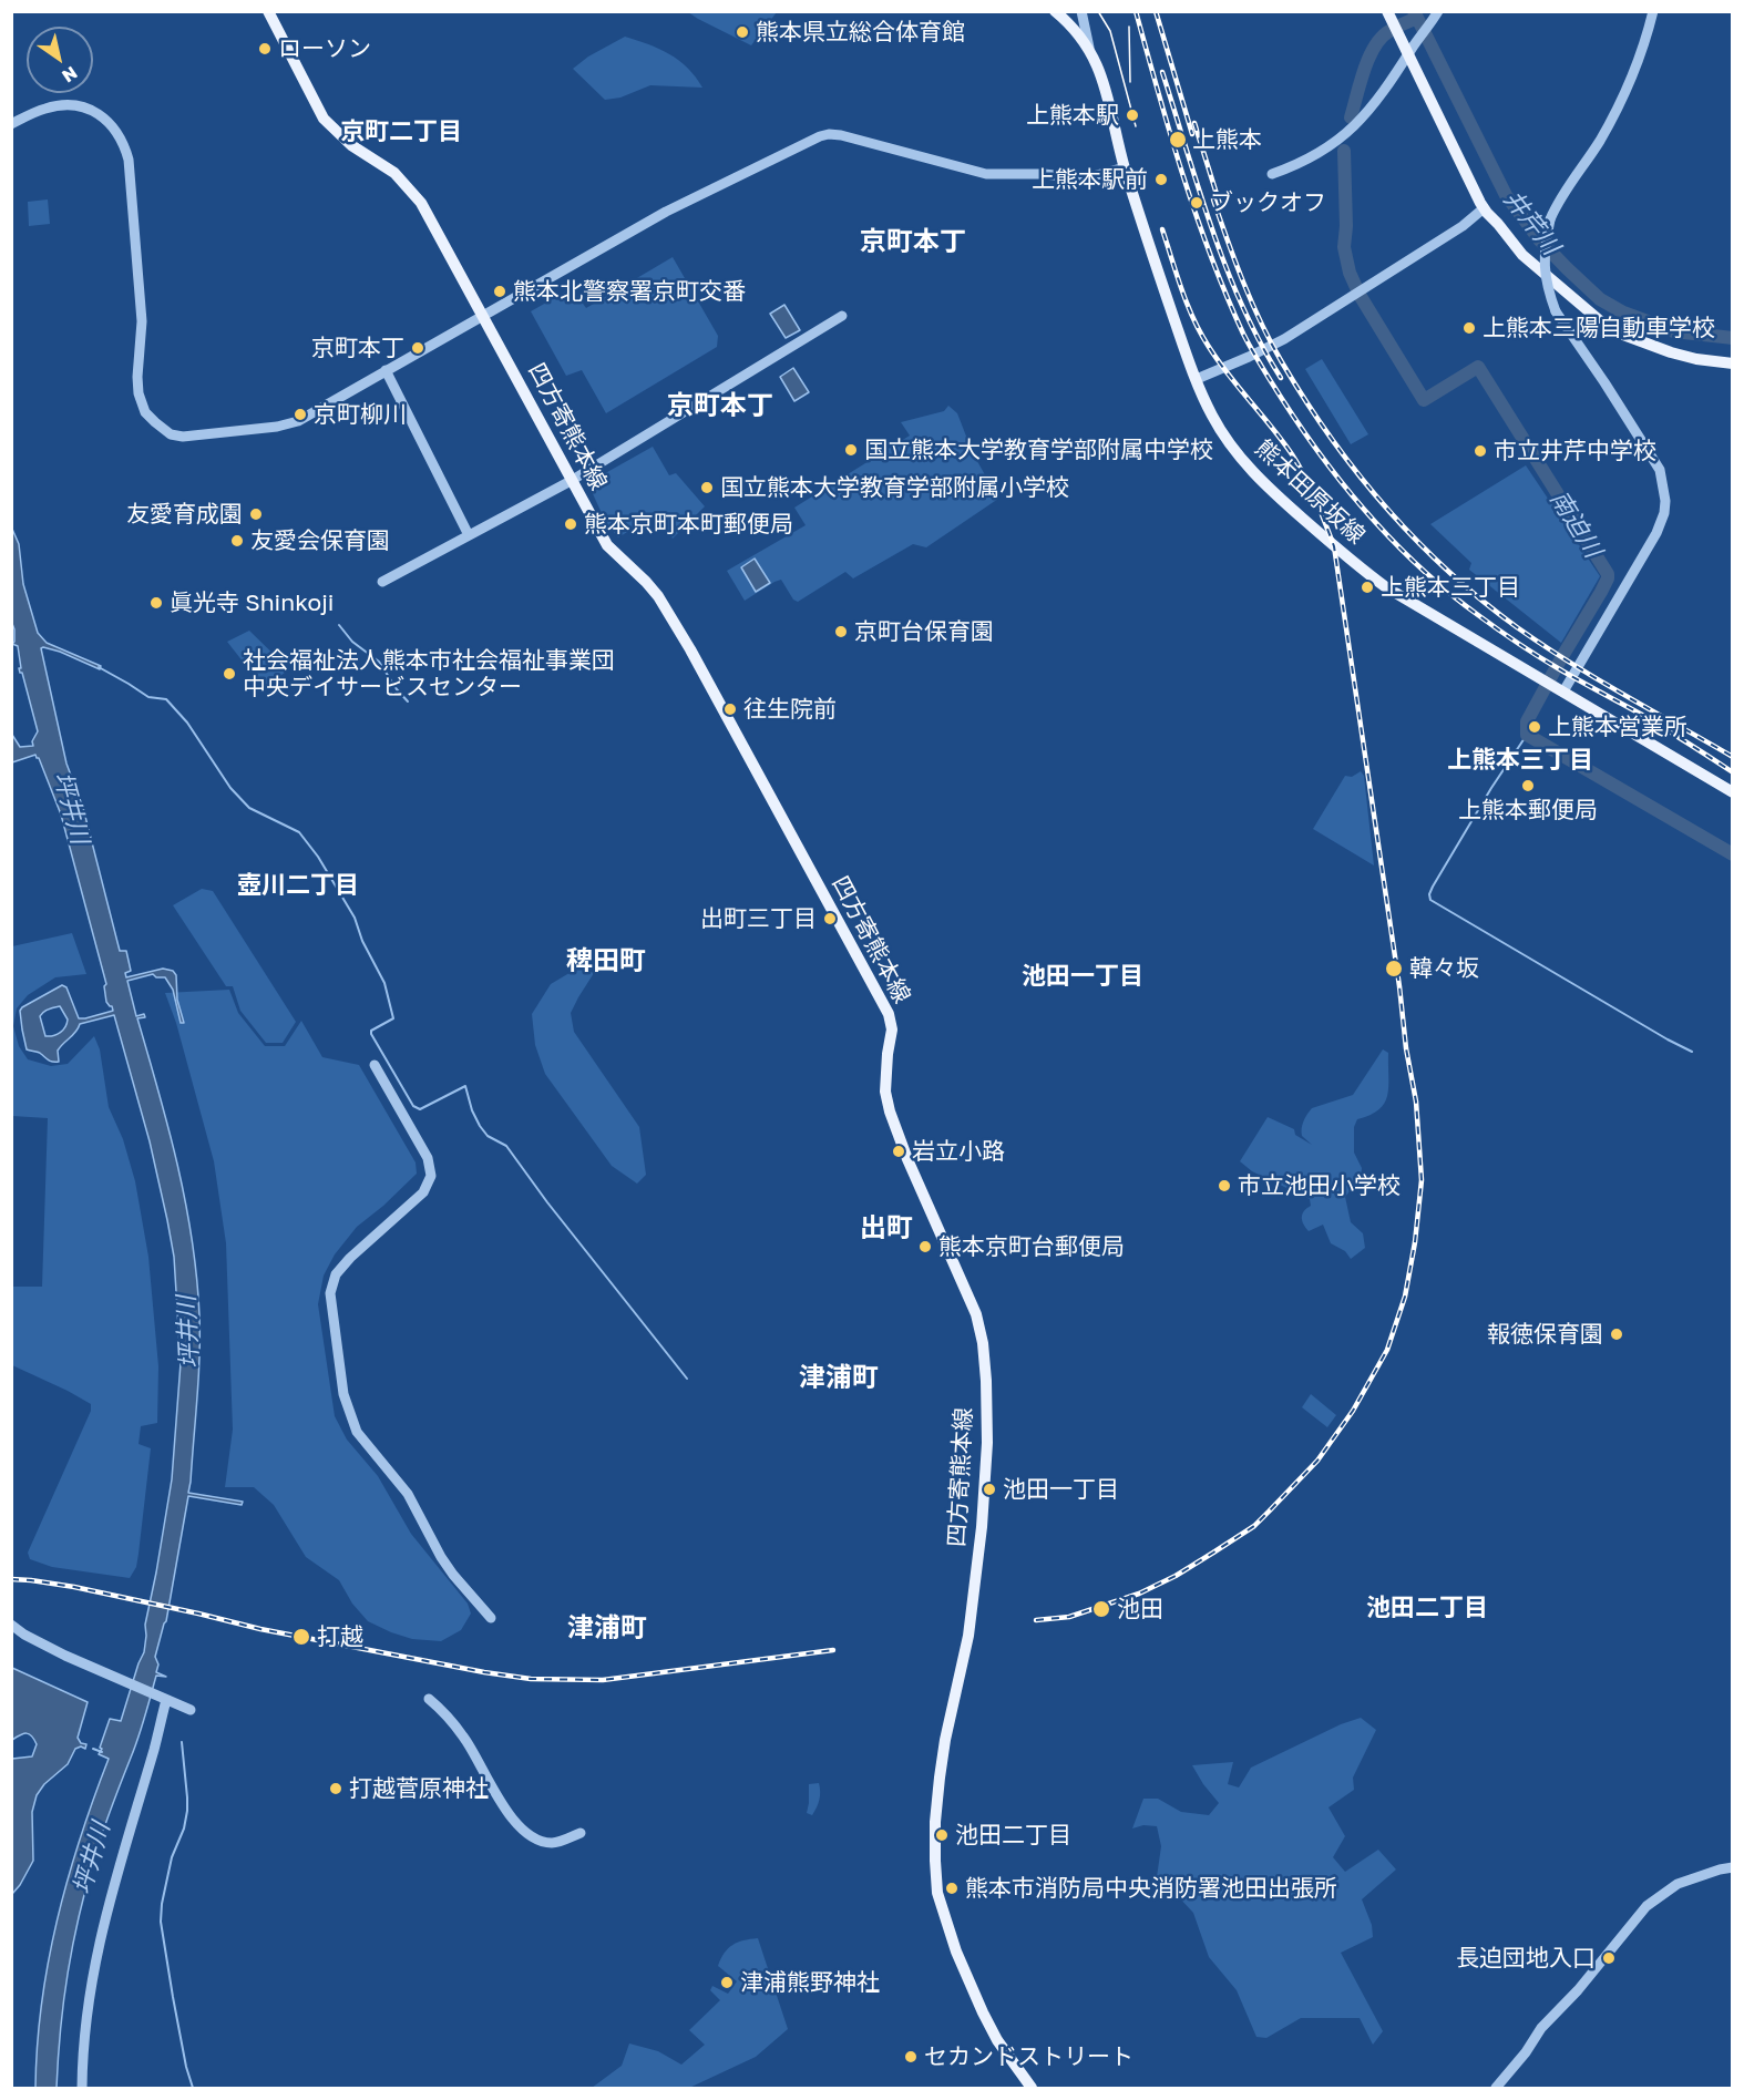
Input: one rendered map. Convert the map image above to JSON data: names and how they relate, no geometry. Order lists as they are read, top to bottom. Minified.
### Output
{"streets":{"main road":["四方寄熊本線","熊本田原坂線"]},"districts":["京町二丁目","京町本丁","京町本丁","上熊本三丁目","壺川二丁目","稗田町","池田一丁目","出町","津浦町","池田二丁目","津浦町"],"water":["井芹川","南迫川","坪井川"],"places":["熊本県立総合体育館","ローソン","上熊本駅","上熊本","上熊本駅前","ブックオフ","熊本北警察署京町交番","上熊本三陽自動車学校","京町本丁","京町柳川","国立熊本大学教育学部附属中学校","市立井芹中学校","国立熊本大学教育学部附属小学校","友愛育成園","熊本京町本町郵便局","友愛会保育園","上熊本三丁目","眞光寺 Shinkoji","京町台保育園","社会福祉法人熊本市社会福祉事業団 中央デイサービスセンター","往生院前","上熊本営業所","上熊本郵便局","出町三丁目","韓々坂","岩立小路","市立池田小学校","熊本京町台郵便局","報徳保育園","池田一丁目","池田","打越","打越菅原神社","池田二丁目","熊本市消防局中央消防署池田出張所","長迫団地入口","津浦熊野神社","セカンドストリート"],"north":"bottom right"}
